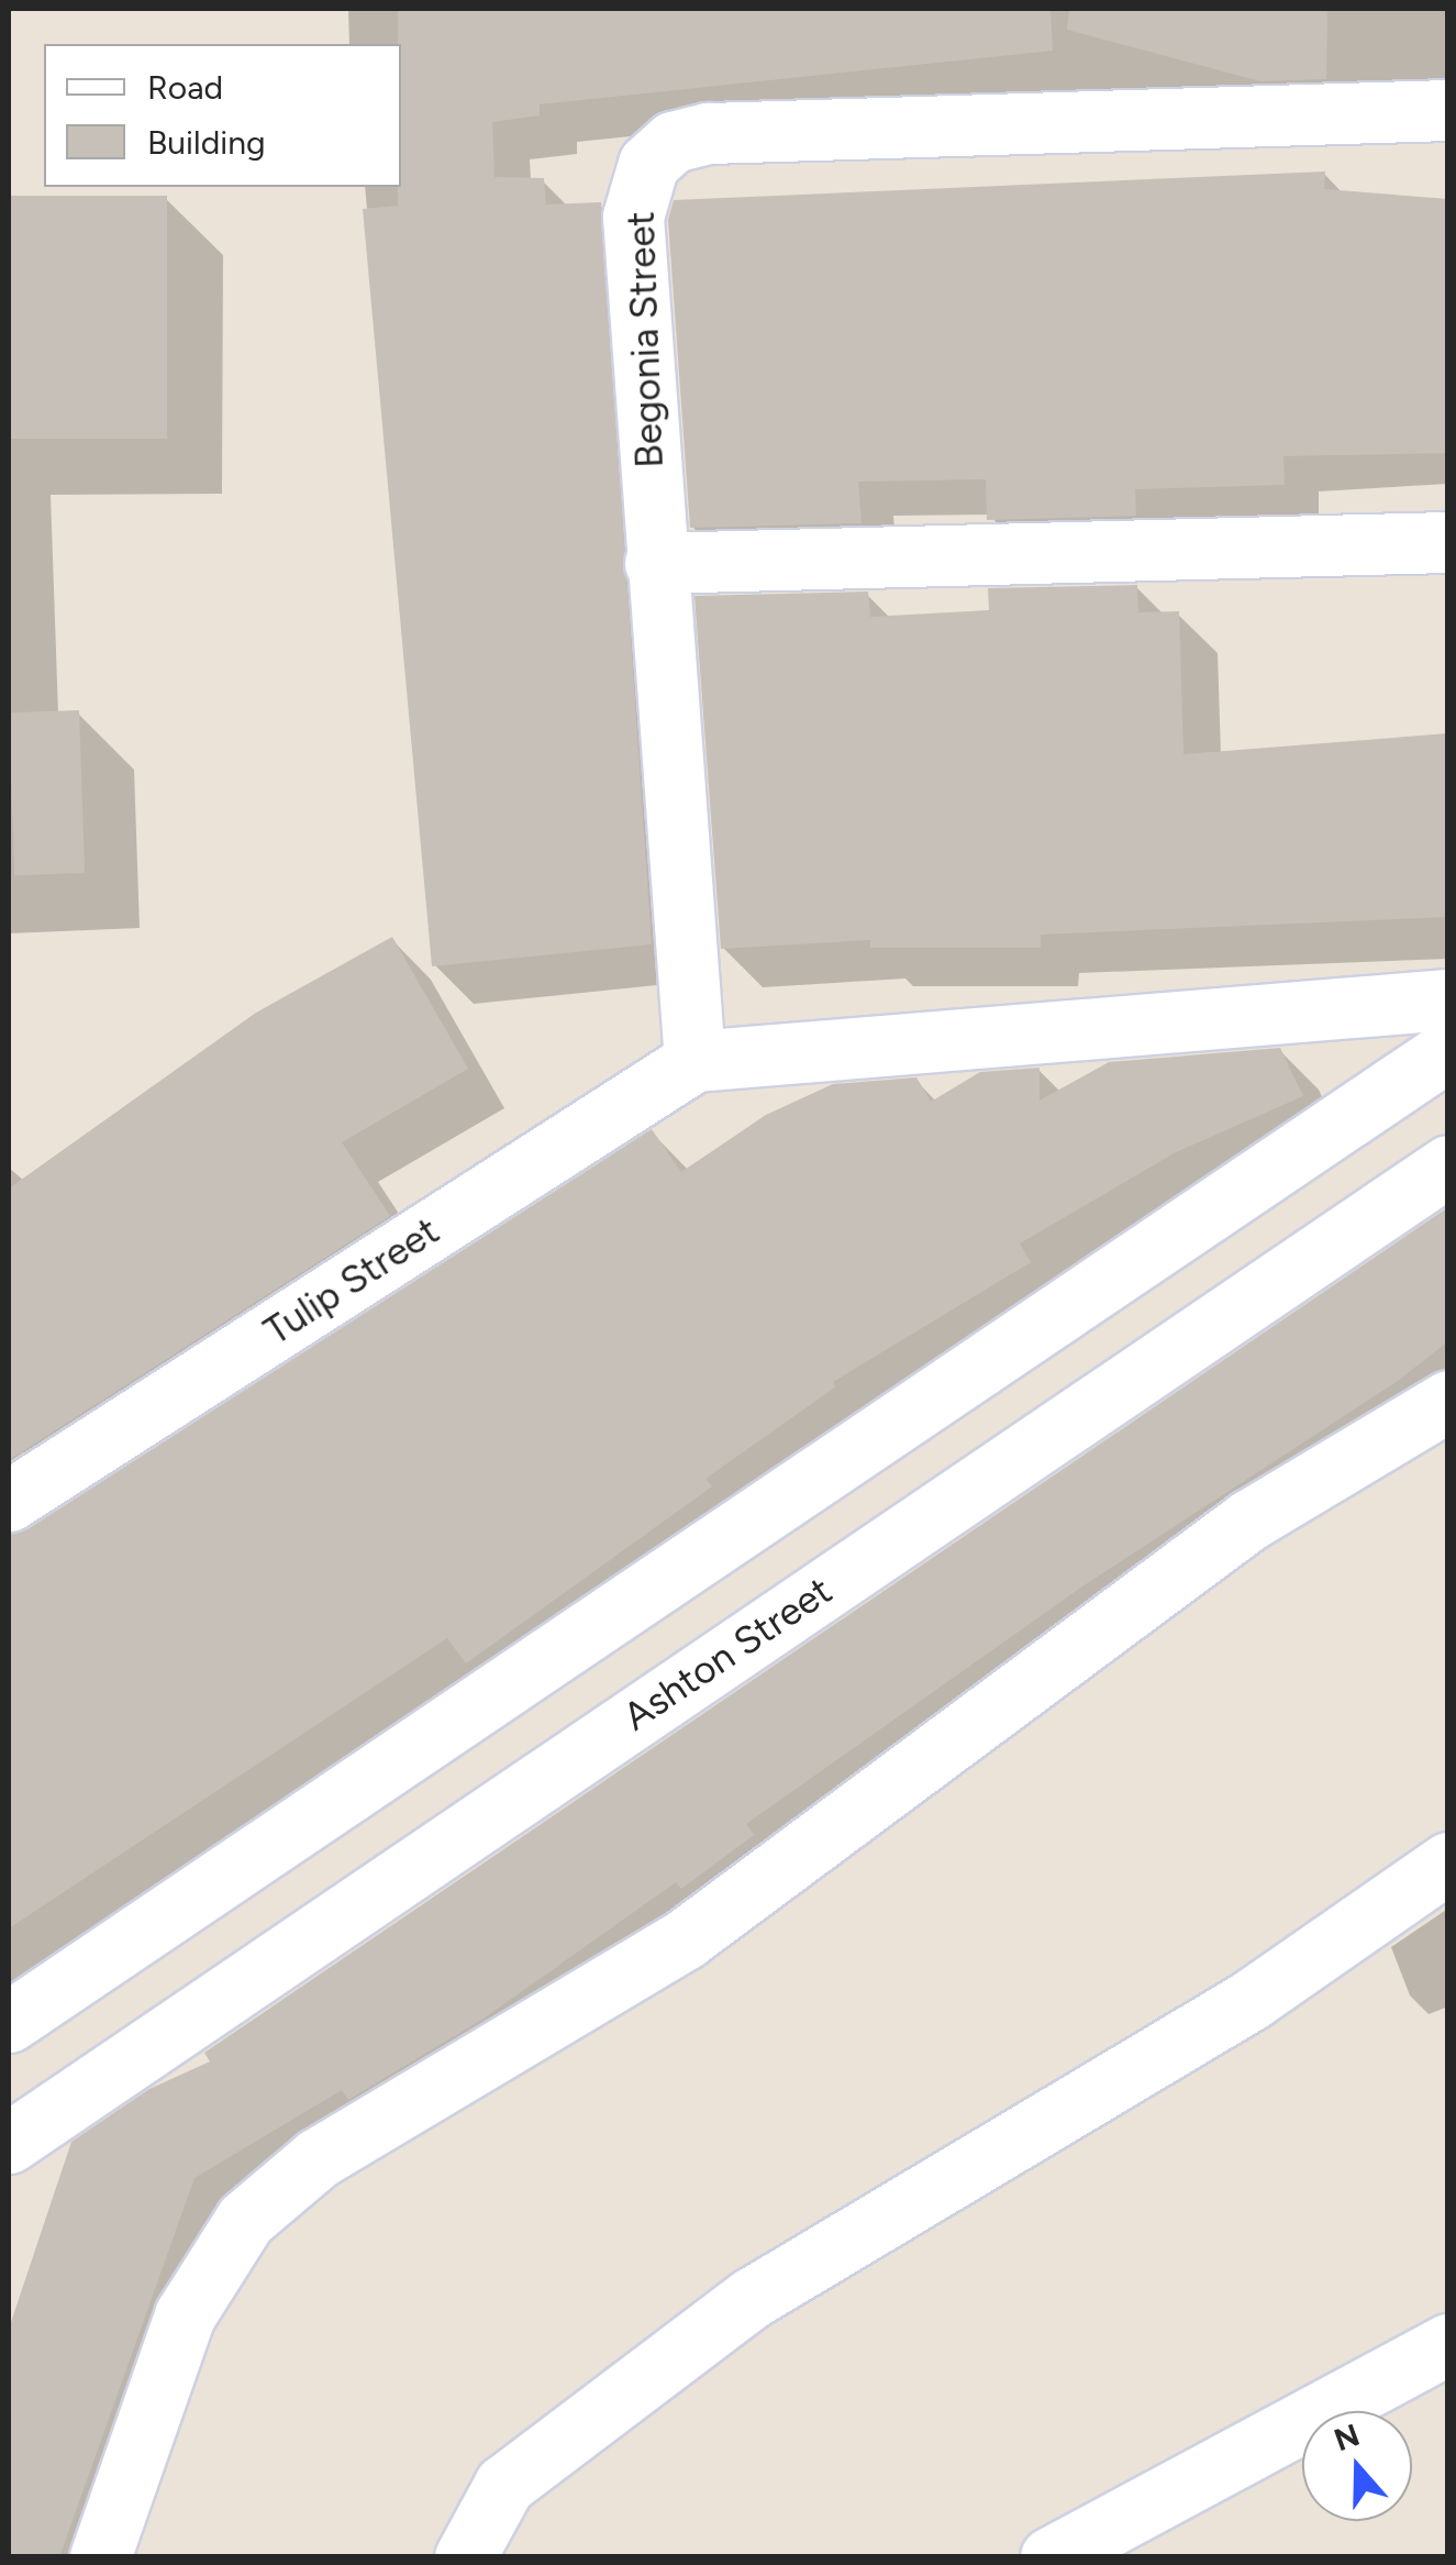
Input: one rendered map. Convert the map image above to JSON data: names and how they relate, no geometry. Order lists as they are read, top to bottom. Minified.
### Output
{"streets":{"street":["Begonia Street","Tulip Street","Ashton Street"]},"crossings":[["Begonia Street","Tulip Street"]],"legend":["Road","Building"],"north":"top"}
